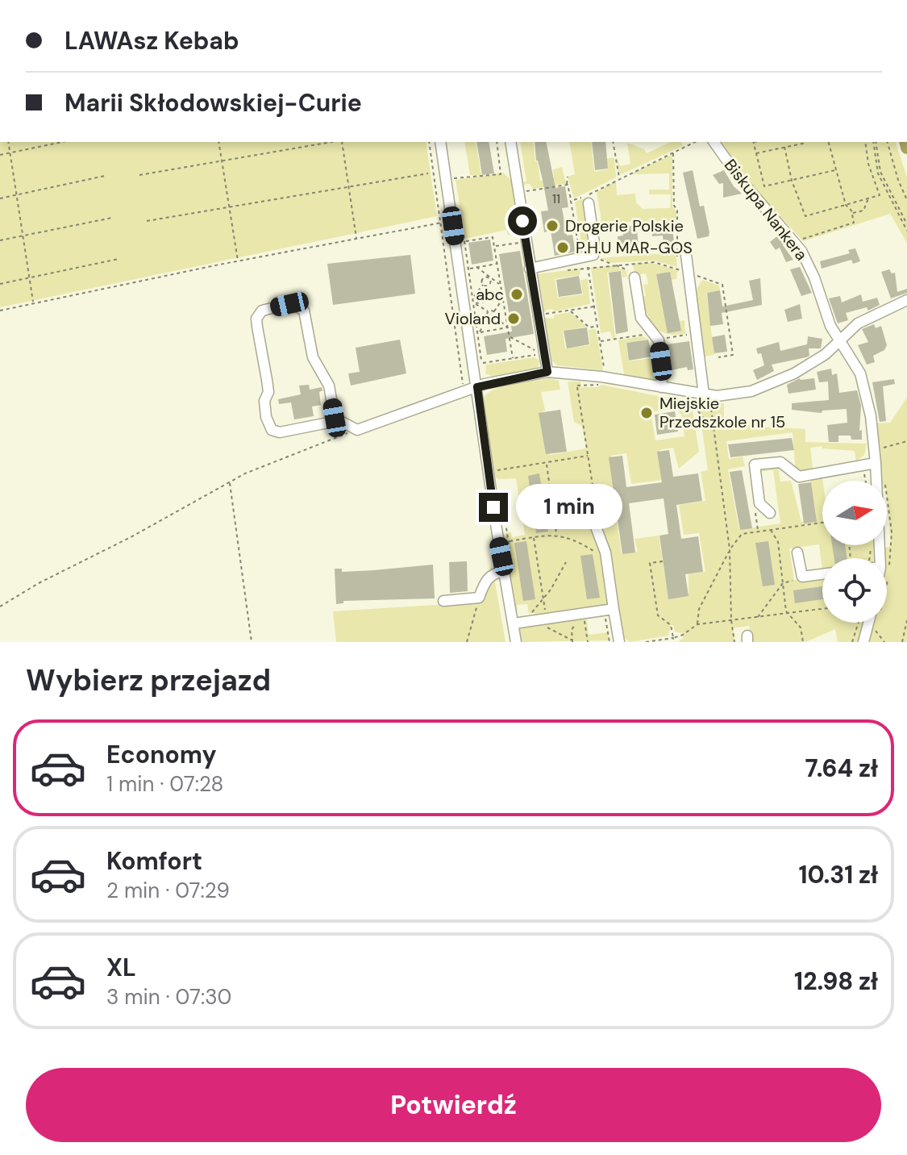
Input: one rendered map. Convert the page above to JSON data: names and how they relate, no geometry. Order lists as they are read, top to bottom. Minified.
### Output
{"streets":{"street":["Biskupa Nankera"]},"places":["Drogerie Polskie","P.H.U MAR-GOS","abc","Violand","Miejskie Przedszkole nr 15"],"house_numbers":["11"],"north":"right","page":{"banner":["LAWAsz Kebab","Marii Skłodowskiej-Curie"],"bubble":"1 min","heading":"Wybierz przejazd","list":[{"name":"Economy","note":"1 min · 07:28","value":"7.64 zł"},{"name":"Komfort","note":"2 min · 07:29","value":"10.31 zł"},{"name":"XL","note":"3 min · 07:30","value":"12.98 zł"}],"buttons":"Potwierdź"}}
